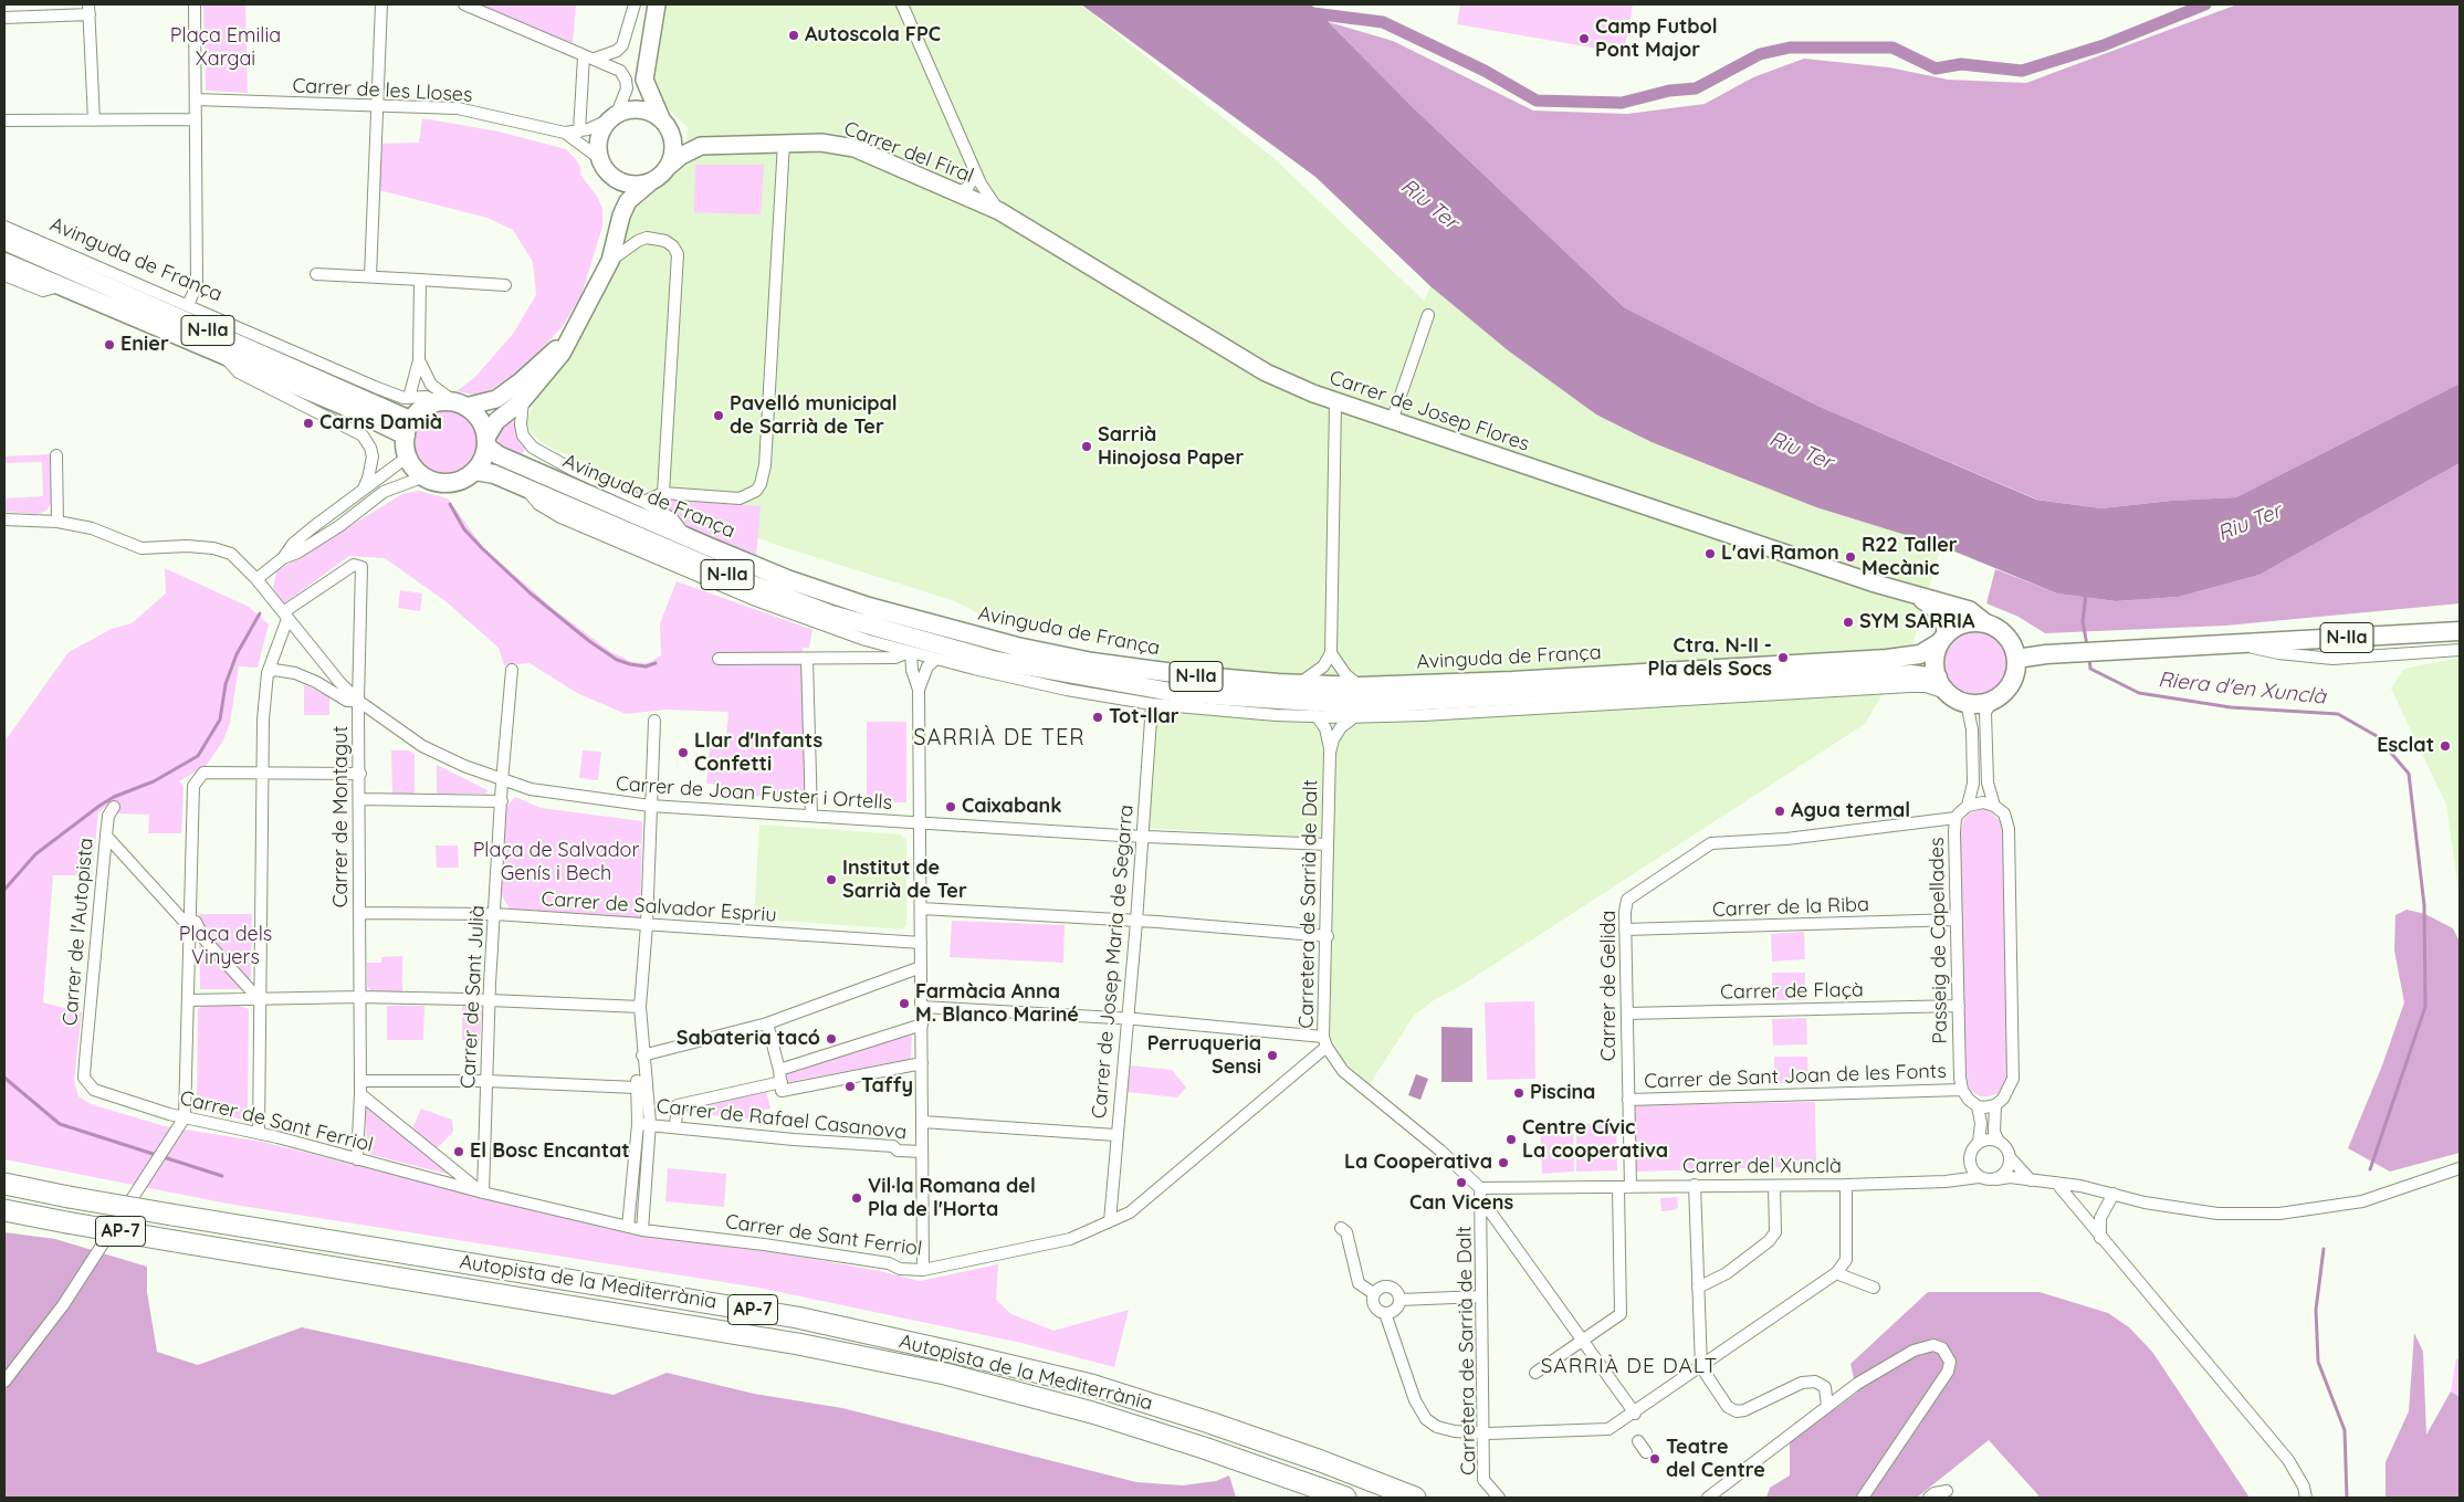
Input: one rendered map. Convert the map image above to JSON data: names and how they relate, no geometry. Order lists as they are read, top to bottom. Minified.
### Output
{"streets":{"highway":["AP-7","Autopista de la Mediterrània"],"main road":["Avinguda de França","N-IIa"],"street":["Carrer de les Lloses","Carrer del Firal","Carrer de Josep Flores","Carrer de Joan Fuster i Ortells","Carrer de Montagut","Carretera de Sarrià de Dalt","Carrer de Salvador Espriu","Carrer de la Riba","Carrer de l'Autopista","Passeig de Capellades","Carrer de Josep Maria de Segarra","Carrer de Gelida","Carrer de Flaçà","Carrer de Sant Julià","Carrer de Sant Joan de les Fonts","Carrer de Rafael Casanova","Carrer de Sant Ferriol","Carrer del Xunclà"]},"crossings":[["Carrer de les Lloses","Carrer del Firal"],["Carrer del Firal","Carrer de Josep Flores"],["Avinguda de França","N-IIa"],["Avinguda de França","Carrer de Josep Flores"],["Avinguda de França","Carretera de Sarrià de Dalt"],["Avinguda de França","Carrer de Josep Maria de Segarra"],["N-IIa","Carrer de Josep Flores"],["Carrer de Joan Fuster i Ortells","Carrer de Montagut"],["Carrer de Joan Fuster i Ortells","Carretera de Sarrià de Dalt"],["Carrer de Joan Fuster i Ortells","Carrer de Josep Maria de Segarra"],["Carrer de Joan Fuster i Ortells","Carrer de Sant Julià"],["Carrer de Montagut","Carrer de Salvador Espriu"],["Carrer de Montagut","Carrer de Sant Ferriol"],["Carretera de Sarrià de Dalt","Carrer de Sant Ferriol"],["Carretera de Sarrià de Dalt","Carrer del Xunclà"],["Carrer de Salvador Espriu","Carrer de Sant Julià"],["Carrer de la Riba","Passeig de Capellades"],["Carrer de la Riba","Carrer de Gelida"],["Carrer de l'Autopista","Carrer de Sant Ferriol"],["Passeig de Capellades","Carrer de Gelida"],["Passeig de Capellades","Carrer de Flaçà"],["Passeig de Capellades","Carrer de Sant Joan de les Fonts"],["Carrer de Josep Maria de Segarra","Carrer de Sant Ferriol"],["Carrer de Gelida","Carrer de Flaçà"],["Carrer de Gelida","Carrer de Sant Joan de les Fonts"],["Carrer de Gelida","Carrer del Xunclà"],["Carrer de Sant Julià","Carrer de Sant Ferriol"]],"districts":["SARRIÀ DE TER","SARRIÀ DE DALT"],"water":["Riu Ter","Riera d'en Xunclà"],"parks":["Plaça Emilia Xargai","Plaça de Salvador Genís i Bech","Plaça dels Vinyers"],"places":["Autoscola FPC","Camp Futbol Pont Major","Enier","Pavelló municipal de Sarrià de Ter","Carns Damià","Sarrià Hinojosa Paper","L'avi Ramon","R22 Taller Mecànic","SYM SARRIA","Ctra. N-II - Pla dels Socs","Tot-llar","Esclat","Llar d'Infants Confetti","Caixabank","Agua termal","Institut de Sarrià de Ter","Farmàcia Anna M. Blanco Mariné","Sabateria tacó","Perruqueria Sensi","Taffy","Piscina","Centre Cívic La cooperativa","El Bosc Encantat","La Cooperativa","Can Vicens","Vil·la Romana del Pla de l'Horta","Teatre del Centre"]}
